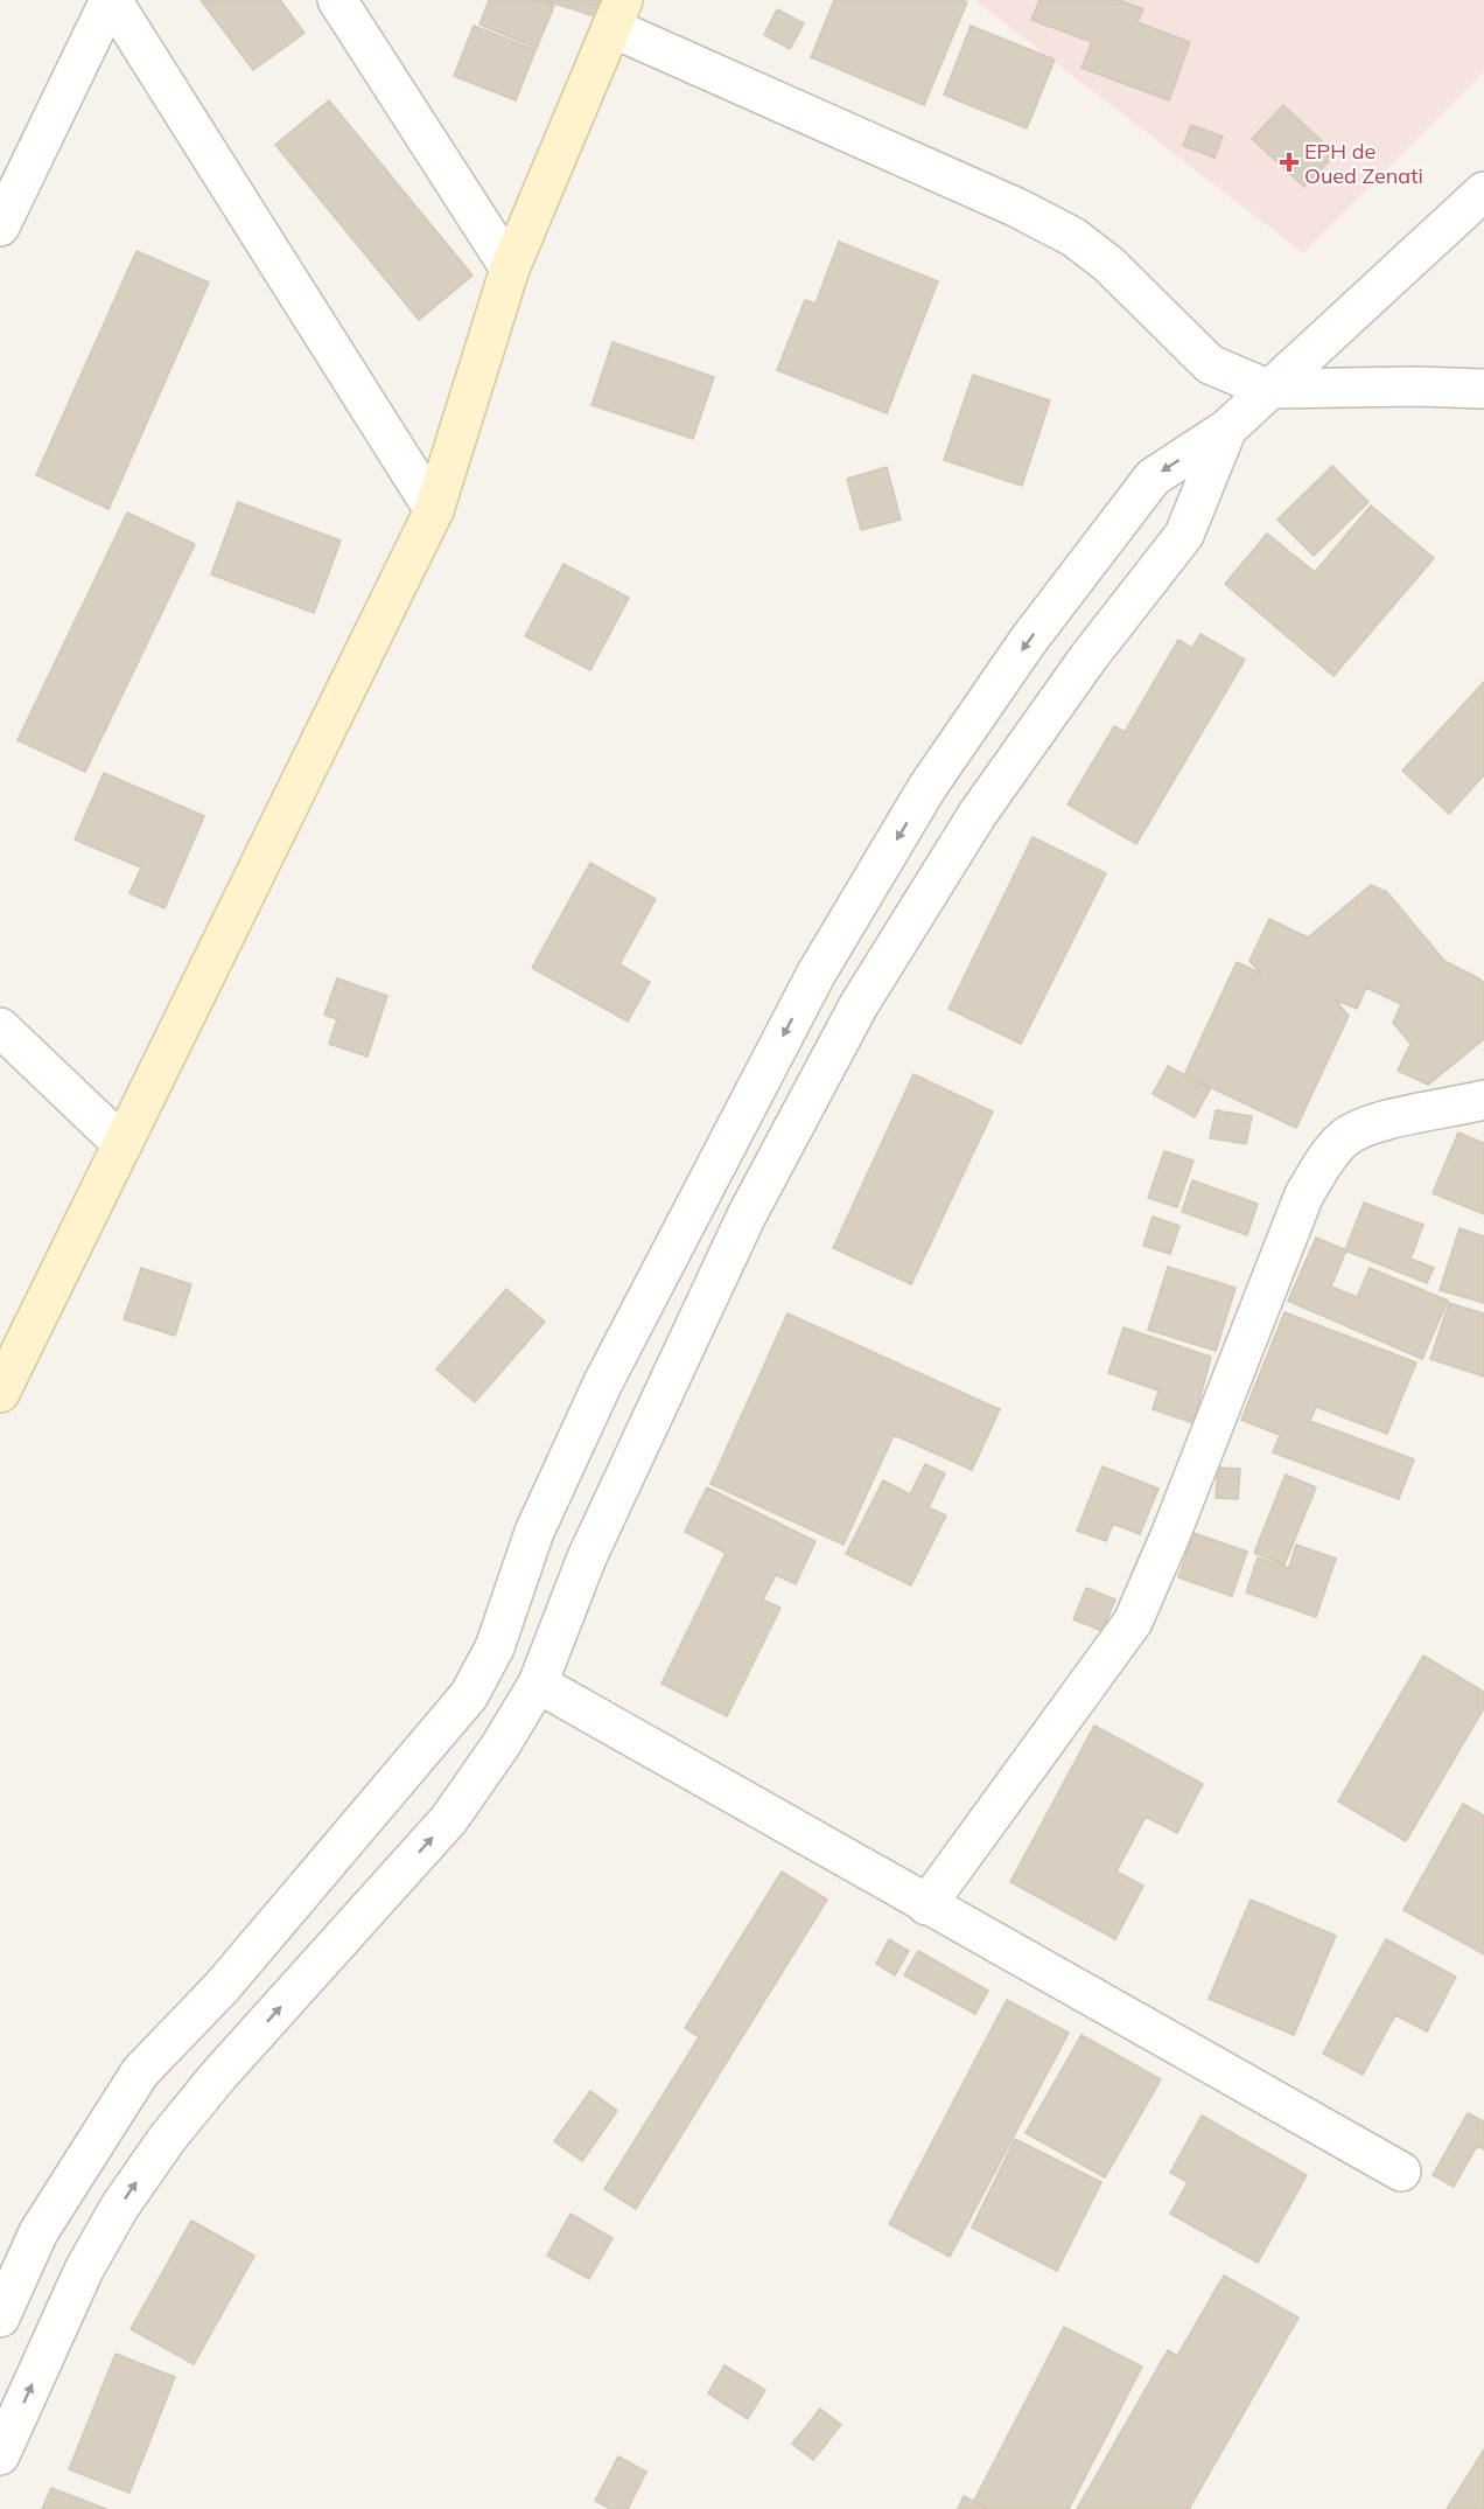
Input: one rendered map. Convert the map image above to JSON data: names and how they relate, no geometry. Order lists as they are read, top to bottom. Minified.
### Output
{"places":{"health":["EPH de Oued Zenati"]}}
